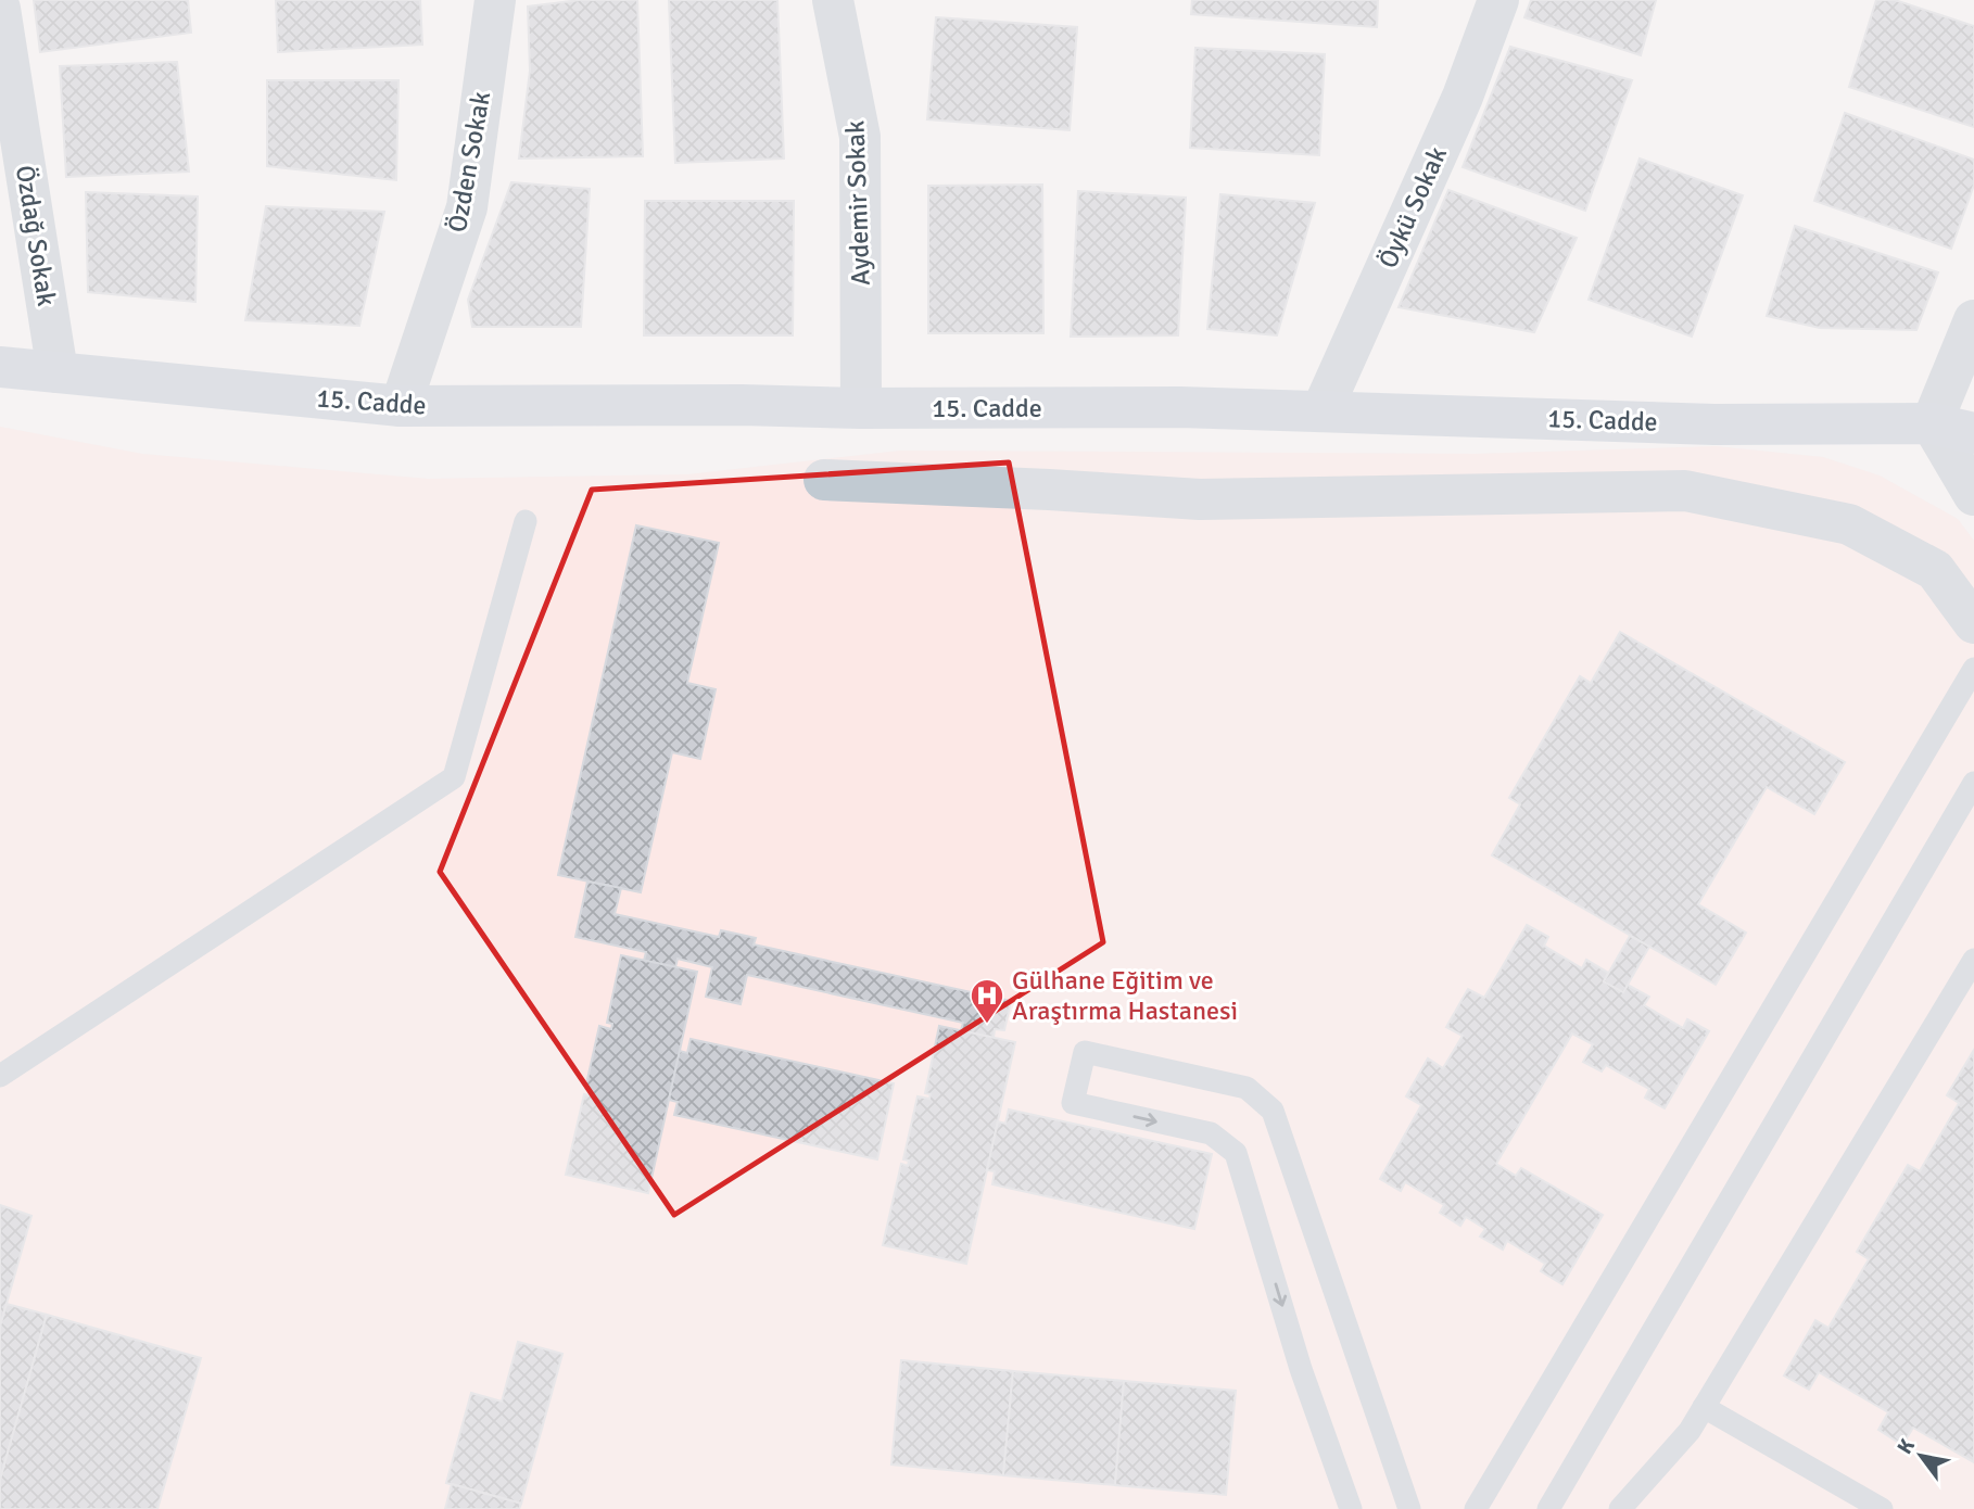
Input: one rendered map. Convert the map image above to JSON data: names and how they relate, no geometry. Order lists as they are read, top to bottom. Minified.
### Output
{"streets":{"street":["Özden Sokak","Aydemir Sokak","Öykü Sokak","Özdağ Sokak","15. Cadde"]},"crossings":[["Özden Sokak","15. Cadde"],["Aydemir Sokak","15. Cadde"],["Öykü Sokak","15. Cadde"],["Özdağ Sokak","15. Cadde"]],"places":{"hospital":["Gülhane Eğitim ve Araştırma Hastanesi"]},"north":"top left"}
